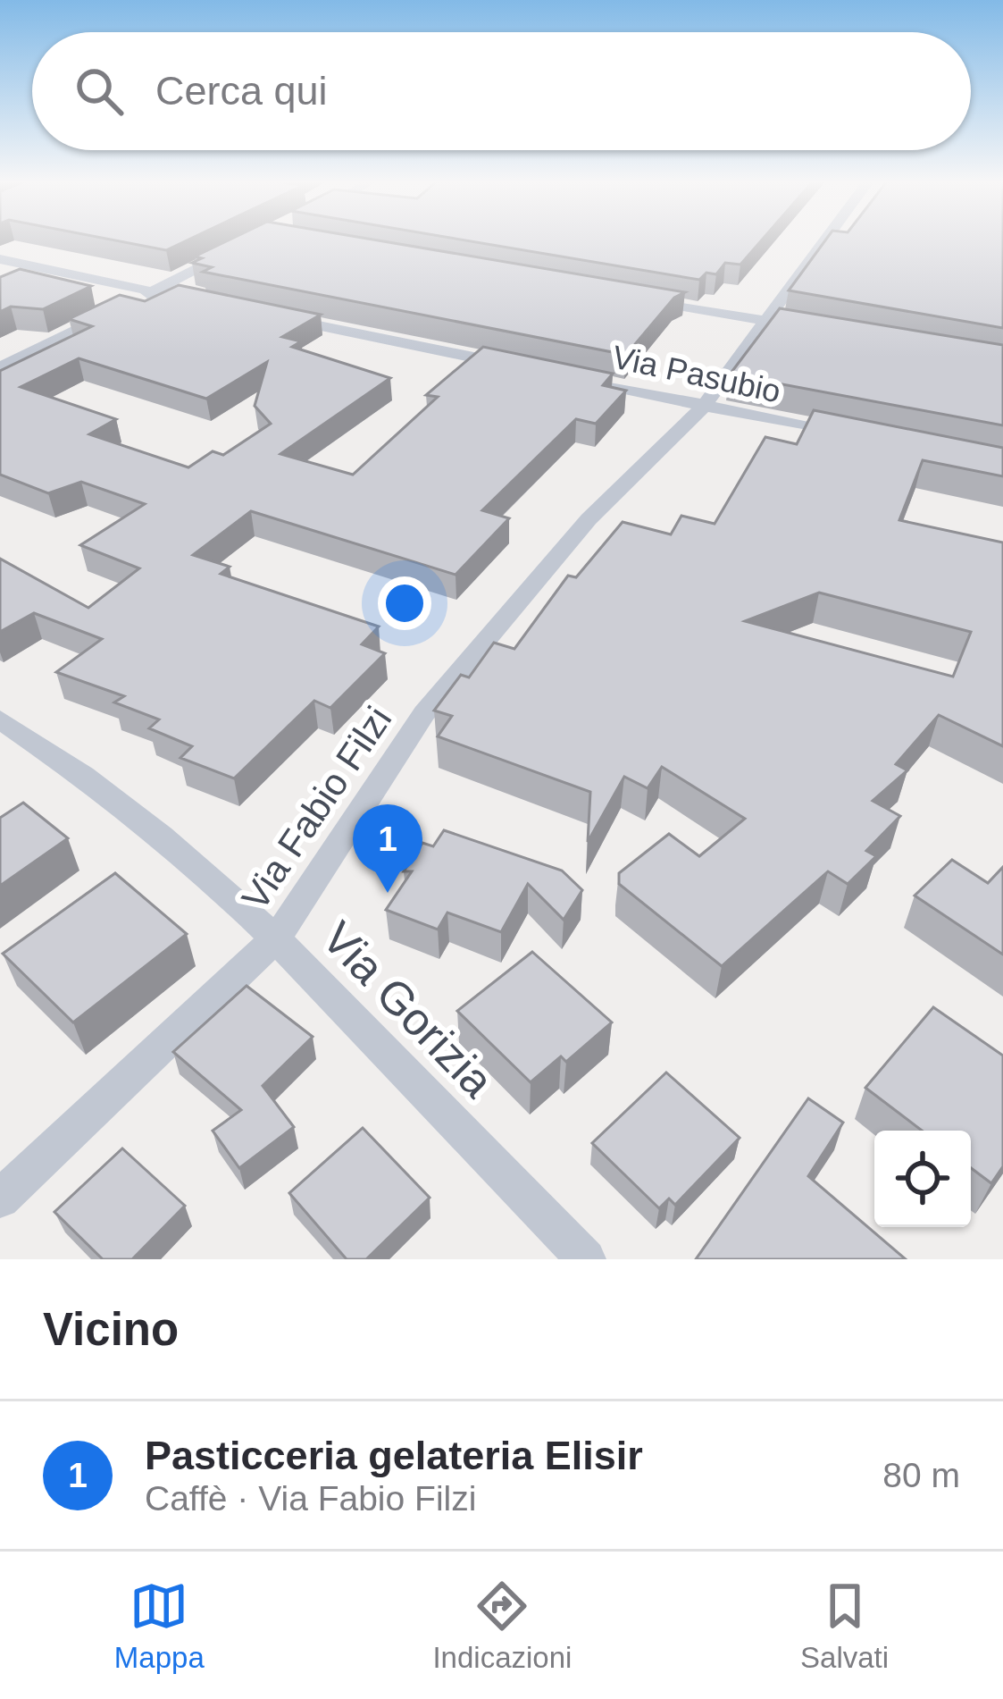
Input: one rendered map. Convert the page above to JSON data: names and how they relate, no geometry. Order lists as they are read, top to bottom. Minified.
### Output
{"streets":{"street":["Via Pasubio","Via Fabio Filzi","Via Gorizia"]},"crossings":[["Via Pasubio","Via Fabio Filzi"],["Via Fabio Filzi","Via Gorizia"]],"page":{"search":"Cerca qui","pins":"1","heading":"Vicino","list":[{"mark":"1","name":"Pasticceria gelateria Elisir","note":"Caffè · Via Fabio Filzi","value":"80 m"}],"nav":["Mappa","Indicazioni","Salvati"]}}
